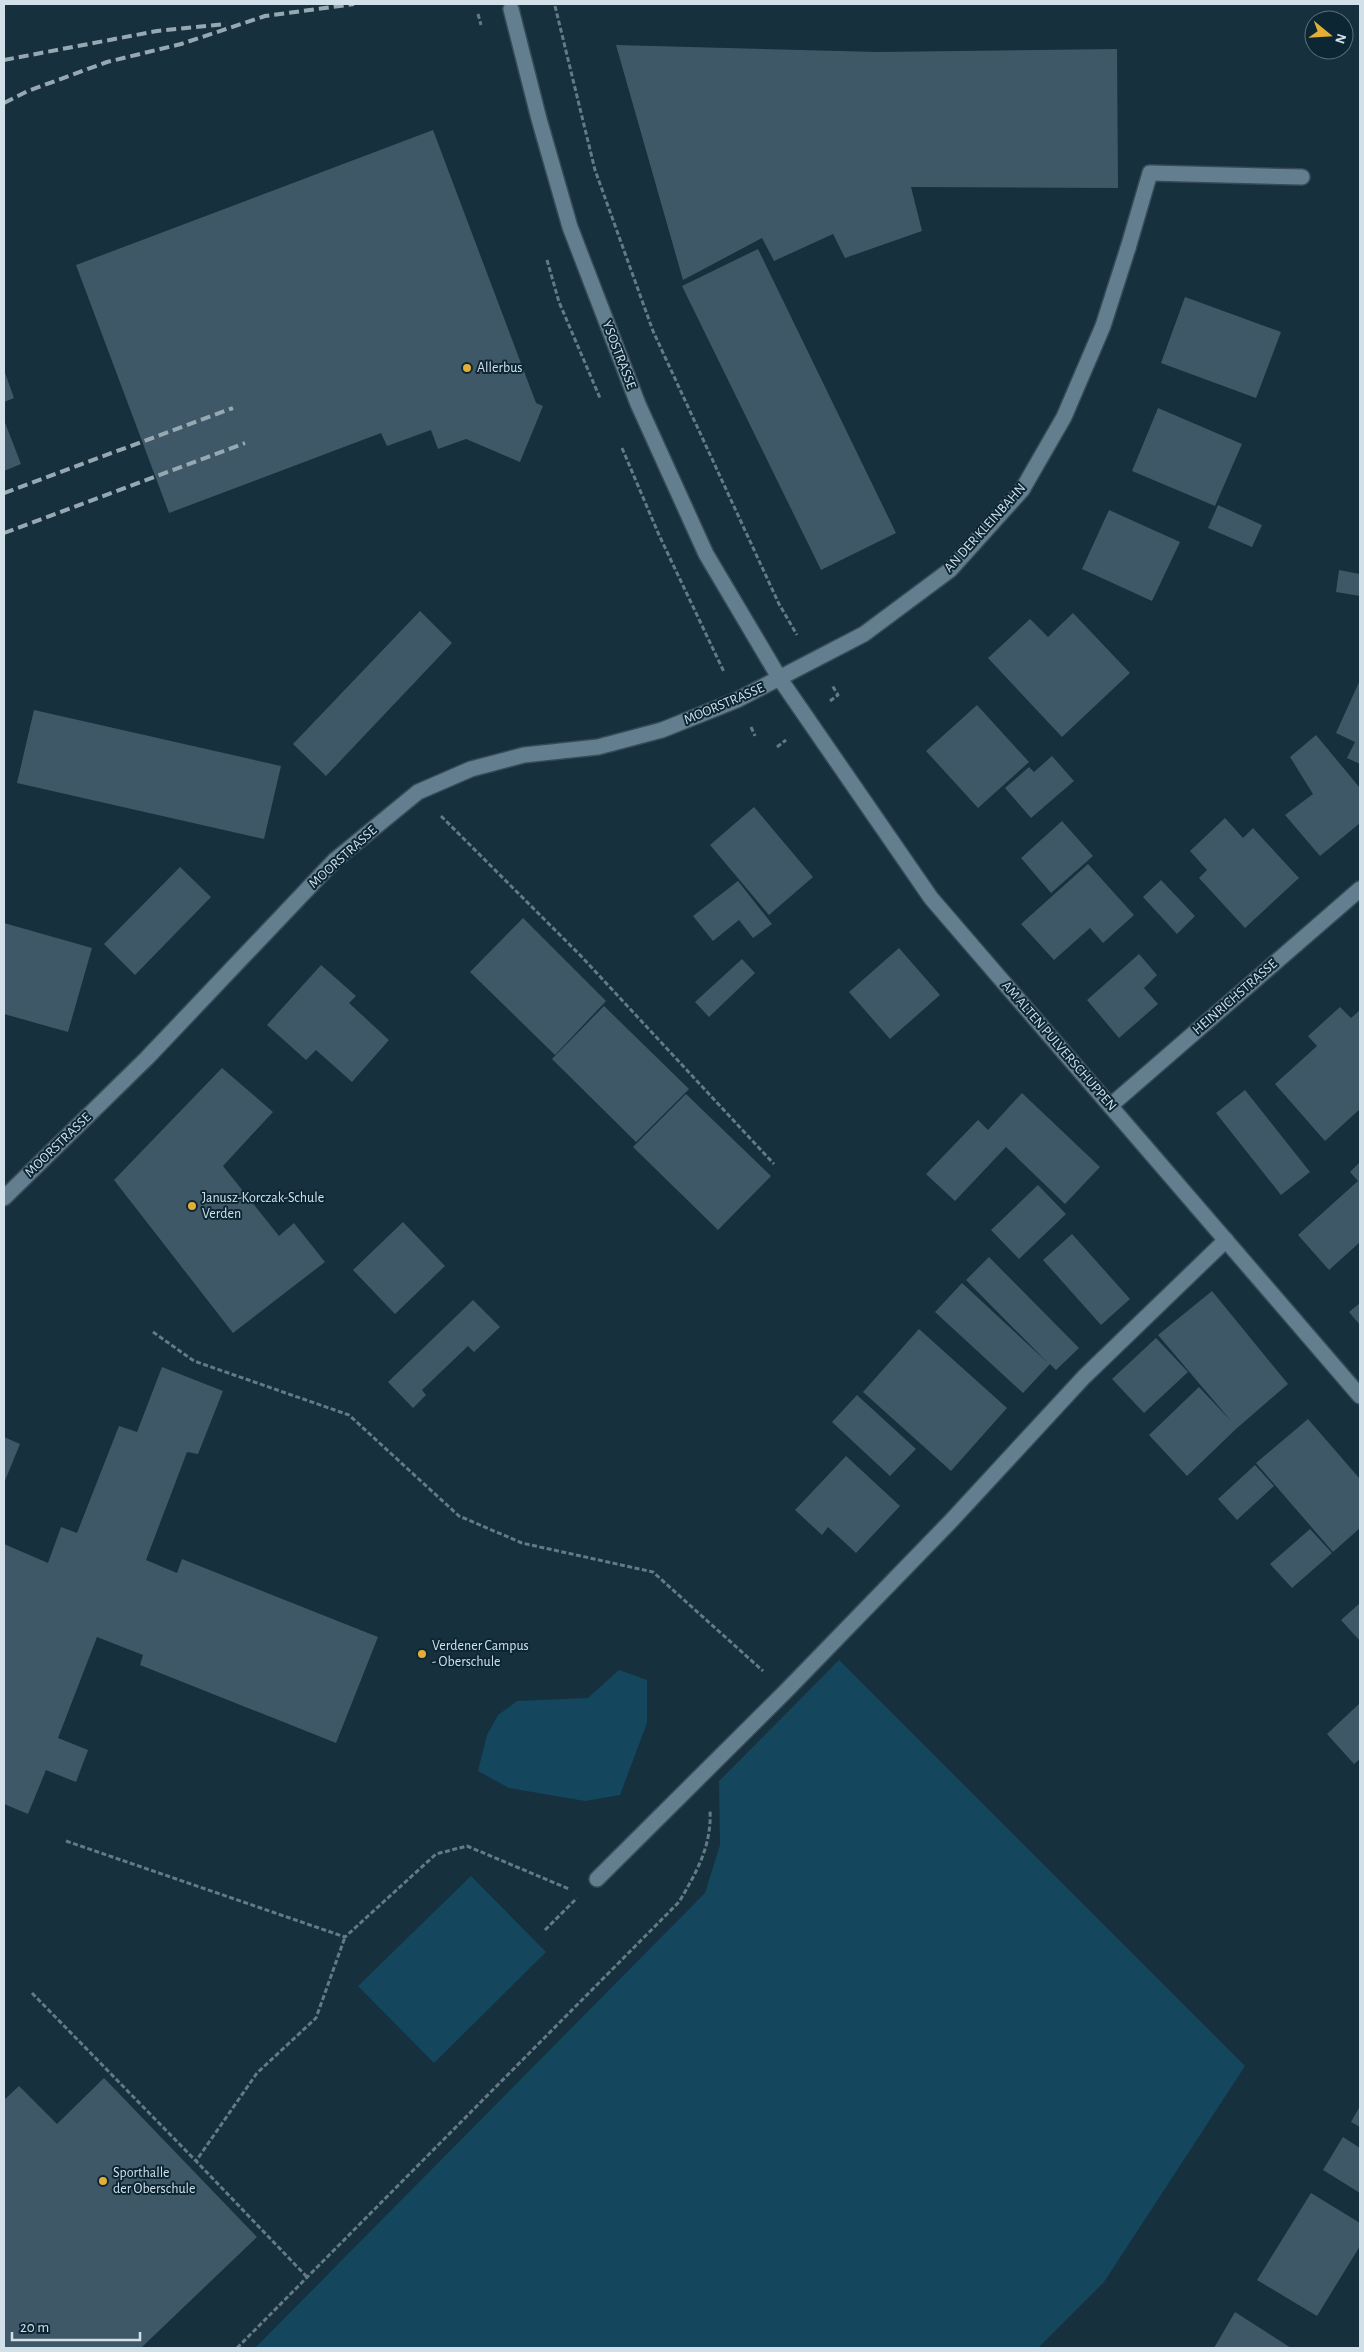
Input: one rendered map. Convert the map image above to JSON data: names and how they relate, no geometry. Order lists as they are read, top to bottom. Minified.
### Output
{"streets":{"street":["YSOSTRASSE","AN DER KLEINBAHN","MOORSTRASSE","HEINRICHSTRASSE","AM ALTEN PULVERSCHUPPEN"]},"crossings":[["YSOSTRASSE","AN DER KLEINBAHN"],["YSOSTRASSE","MOORSTRASSE"],["YSOSTRASSE","AM ALTEN PULVERSCHUPPEN"],["AN DER KLEINBAHN","MOORSTRASSE"],["AN DER KLEINBAHN","AM ALTEN PULVERSCHUPPEN"],["MOORSTRASSE","AM ALTEN PULVERSCHUPPEN"],["HEINRICHSTRASSE","AM ALTEN PULVERSCHUPPEN"]],"places":["Allerbus","Janusz-Korczak-Schule Verden","Verdener Campus - Oberschule","Sporthalle der Oberschule"],"scale_bar":"20 m","north":"right"}
